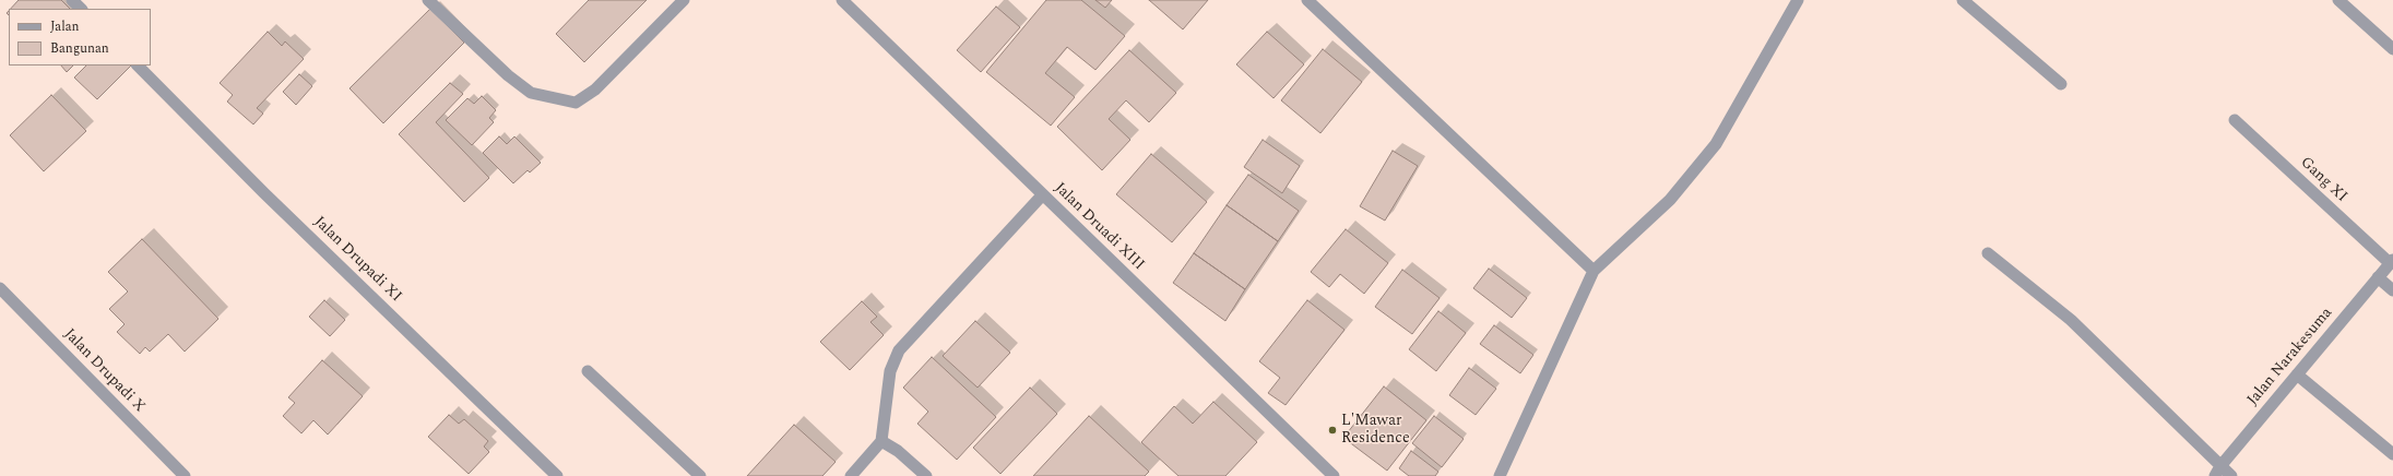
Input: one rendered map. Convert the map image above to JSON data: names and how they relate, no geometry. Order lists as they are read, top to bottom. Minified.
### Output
{"streets":{"street":["Gang XI","Jalan Druadi XIII","Jalan Drupadi XI","Jalan Narakesuma","Jalan Drupadi X"]},"crossings":[["Gang XI","Jalan Narakesuma"]],"places":["L'Mawar Residence"],"legend":["Jalan","Bangunan"]}
